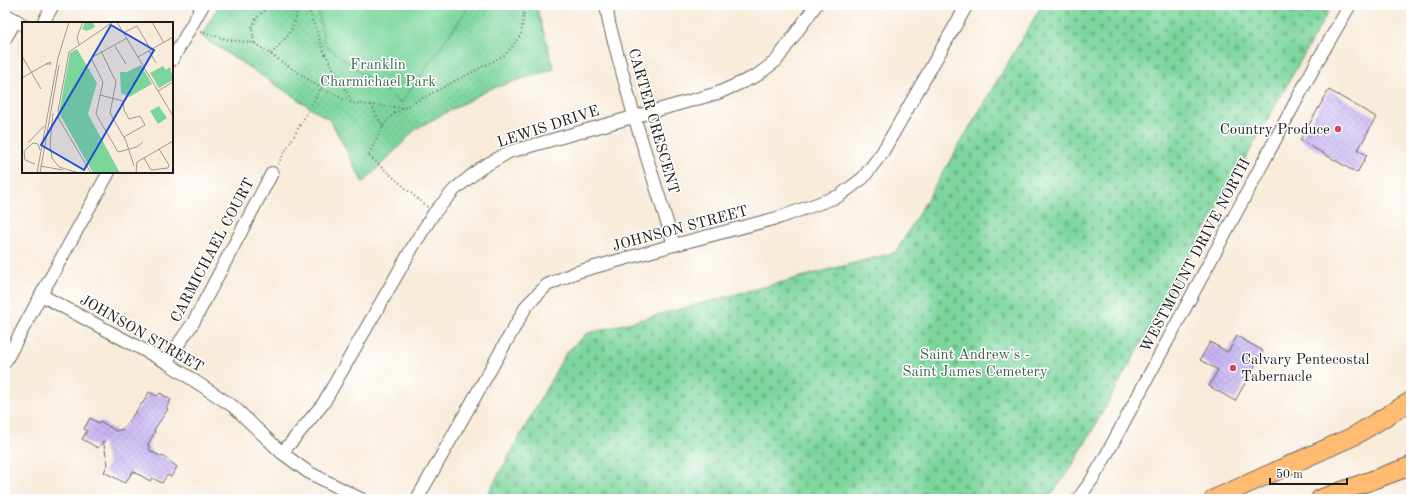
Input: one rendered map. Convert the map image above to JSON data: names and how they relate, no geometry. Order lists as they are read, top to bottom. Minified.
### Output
{"streets":{"street":["CARTER CRESCENT","LEWIS DRIVE","JOHNSON STREET","CARMICHAEL COURT","WESTMOUNT DRIVE NORTH"]},"crossings":[["CARTER CRESCENT","LEWIS DRIVE"],["CARTER CRESCENT","JOHNSON STREET"],["LEWIS DRIVE","JOHNSON STREET"],["JOHNSON STREET","CARMICHAEL COURT"]],"parks":["Franklin Charmichael Park","Saint Andrew's - Saint James Cemetery"],"places":["Country Produce","Calvary Pentecostal Tabernacle"],"scale_bar":"50 m"}
